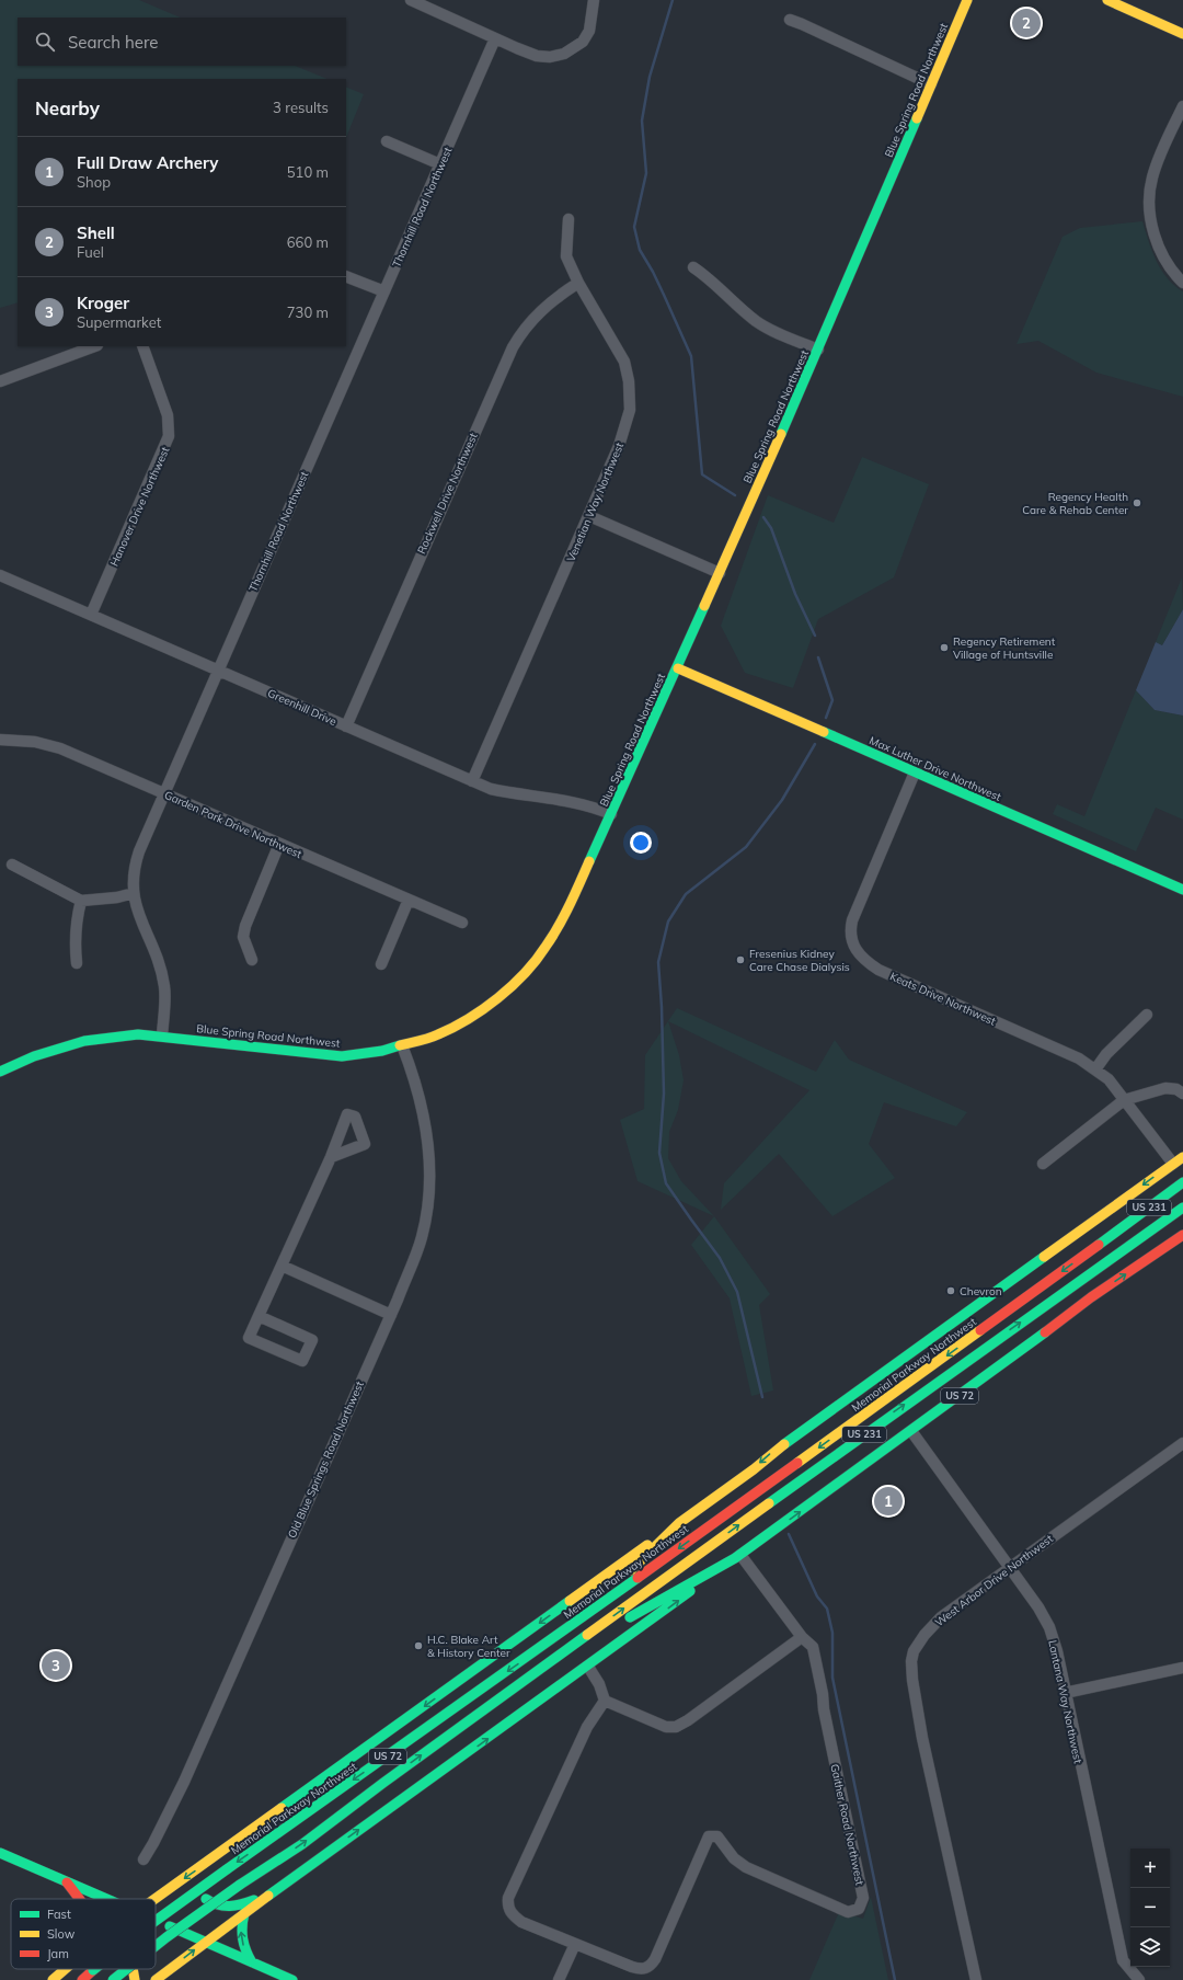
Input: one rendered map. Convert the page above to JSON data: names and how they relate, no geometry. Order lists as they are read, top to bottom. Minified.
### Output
{"streets":{"main road":["Blue Spring Road Northwest","Max Luther Drive Northwest","US 231","Memorial Parkway Northwest","US 72"],"street":["Thornhill Road Northwest","Rockwell Drive Northwest","Venetian Way Northwest","Hanover Drive Northwest","Greenhill Drive","Garden Park Drive Northwest","Keats Drive Northwest","Old Blue Springs Road Northwest","West Arbor Drive Northwest","Lantana Way Northwest","Gaither Road Northwest"]},"crossings":[["Blue Spring Road Northwest","Thornhill Road Northwest"],["Blue Spring Road Northwest","Greenhill Drive"],["Blue Spring Road Northwest","Max Luther Drive Northwest"],["Blue Spring Road Northwest","Old Blue Springs Road Northwest"],["Thornhill Road Northwest","Greenhill Drive"],["Thornhill Road Northwest","Garden Park Drive Northwest"],["Rockwell Drive Northwest","Venetian Way Northwest"],["Rockwell Drive Northwest","Greenhill Drive"],["Venetian Way Northwest","Greenhill Drive"],["Hanover Drive Northwest","Greenhill Drive"],["Max Luther Drive Northwest","Keats Drive Northwest"],["Keats Drive Northwest","US 72"],["US 231","US 72"],["Memorial Parkway Northwest","US 72"],["US 72","Lantana Way Northwest"],["US 72","Gaither Road Northwest"],["West Arbor Drive Northwest","Lantana Way Northwest"]],"places":["Regency Health Care & Rehab Center","Regency Retirement Village of Huntsville","Fresenius Kidney Care Chase Dialysis","Chevron","H.C. Blake Art & History Center"],"legend":["Fast","Slow","Jam"],"page":{"pins":["2","1","3"],"search":"Search here","heading":["Nearby","3 results"],"list":[{"mark":"1","name":"Full Draw Archery","note":"Shop","value":"510 m"},{"mark":"2","name":"Shell","note":"Fuel","value":"660 m"},{"mark":"3","name":"Kroger","note":"Supermarket","value":"730 m"}],"map_buttons":["+","−"]}}
